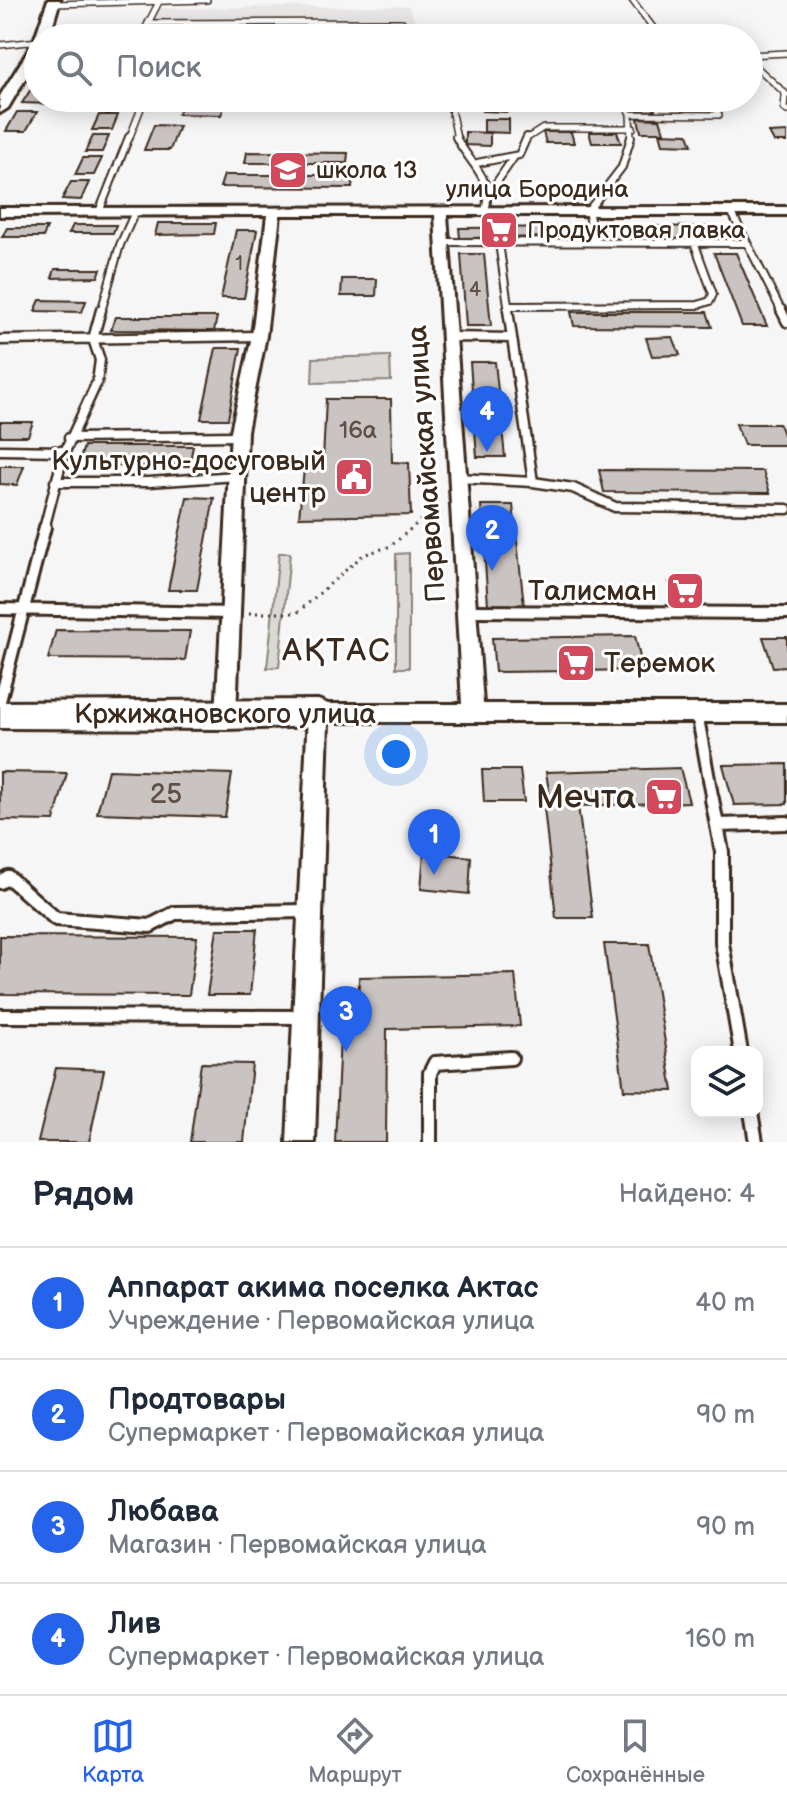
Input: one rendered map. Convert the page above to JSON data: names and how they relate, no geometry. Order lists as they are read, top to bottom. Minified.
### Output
{"streets":{"street":["улица Бородина","Первомайская улица","Кржижановского улица"]},"crossings":[["улица Бородина","Первомайская улица"],["Первомайская улица","Кржижановского улица"]],"districts":["АҚТАС"],"places":{"school or university":["школа 13"],"supermarket":["Продуктовая лавка","Талисман","Теремок","Мечта"],"public building":["Культурно-досуговый центр"]},"house_numbers":["1","4","16а","25"],"page":{"search":"Поиск","pins":["4","2","1","3"],"heading":["Рядом","Найдено: 4"],"list":[{"mark":"1","name":"Аппарат акима поселка Актас","note":"Учреждение · Первомайская улица","value":"40 m"},{"mark":"2","name":"Продтовары","note":"Супермаркет · Первомайская улица","value":"90 m"},{"mark":"3","name":"Любава","note":"Магазин · Первомайская улица","value":"90 m"},{"mark":"4","name":"Лив","note":"Супермаркет · Первомайская улица","value":"160 m"}],"nav":["Карта","Маршрут","Сохранённые"]}}
